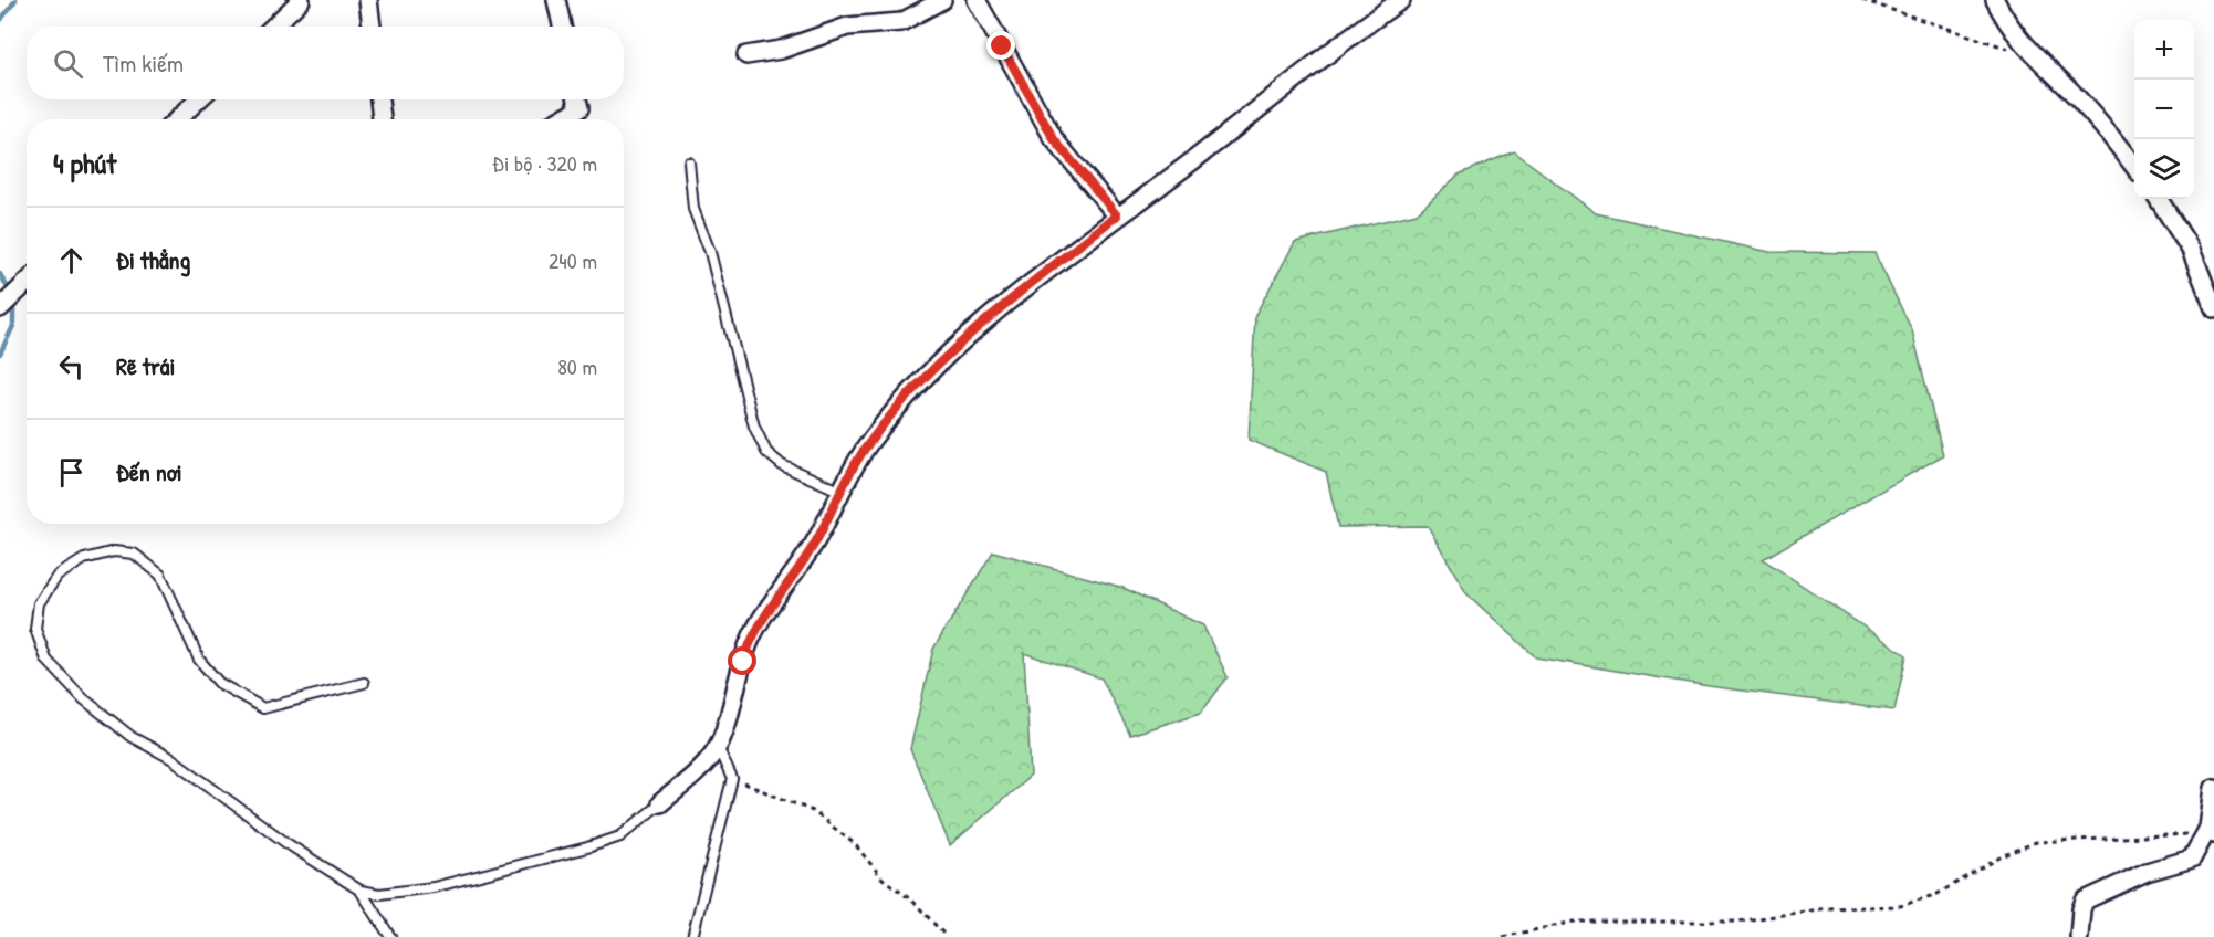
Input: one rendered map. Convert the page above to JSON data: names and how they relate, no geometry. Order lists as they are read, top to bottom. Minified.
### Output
{"page":{"map_buttons":["+","−"],"search":"Tìm kiếm","heading":["4 phút","Đi bộ · 320 m"],"list":[["Đi thẳng","240 m"],["Rẽ trái","80 m"],"Đến nơi"]}}
